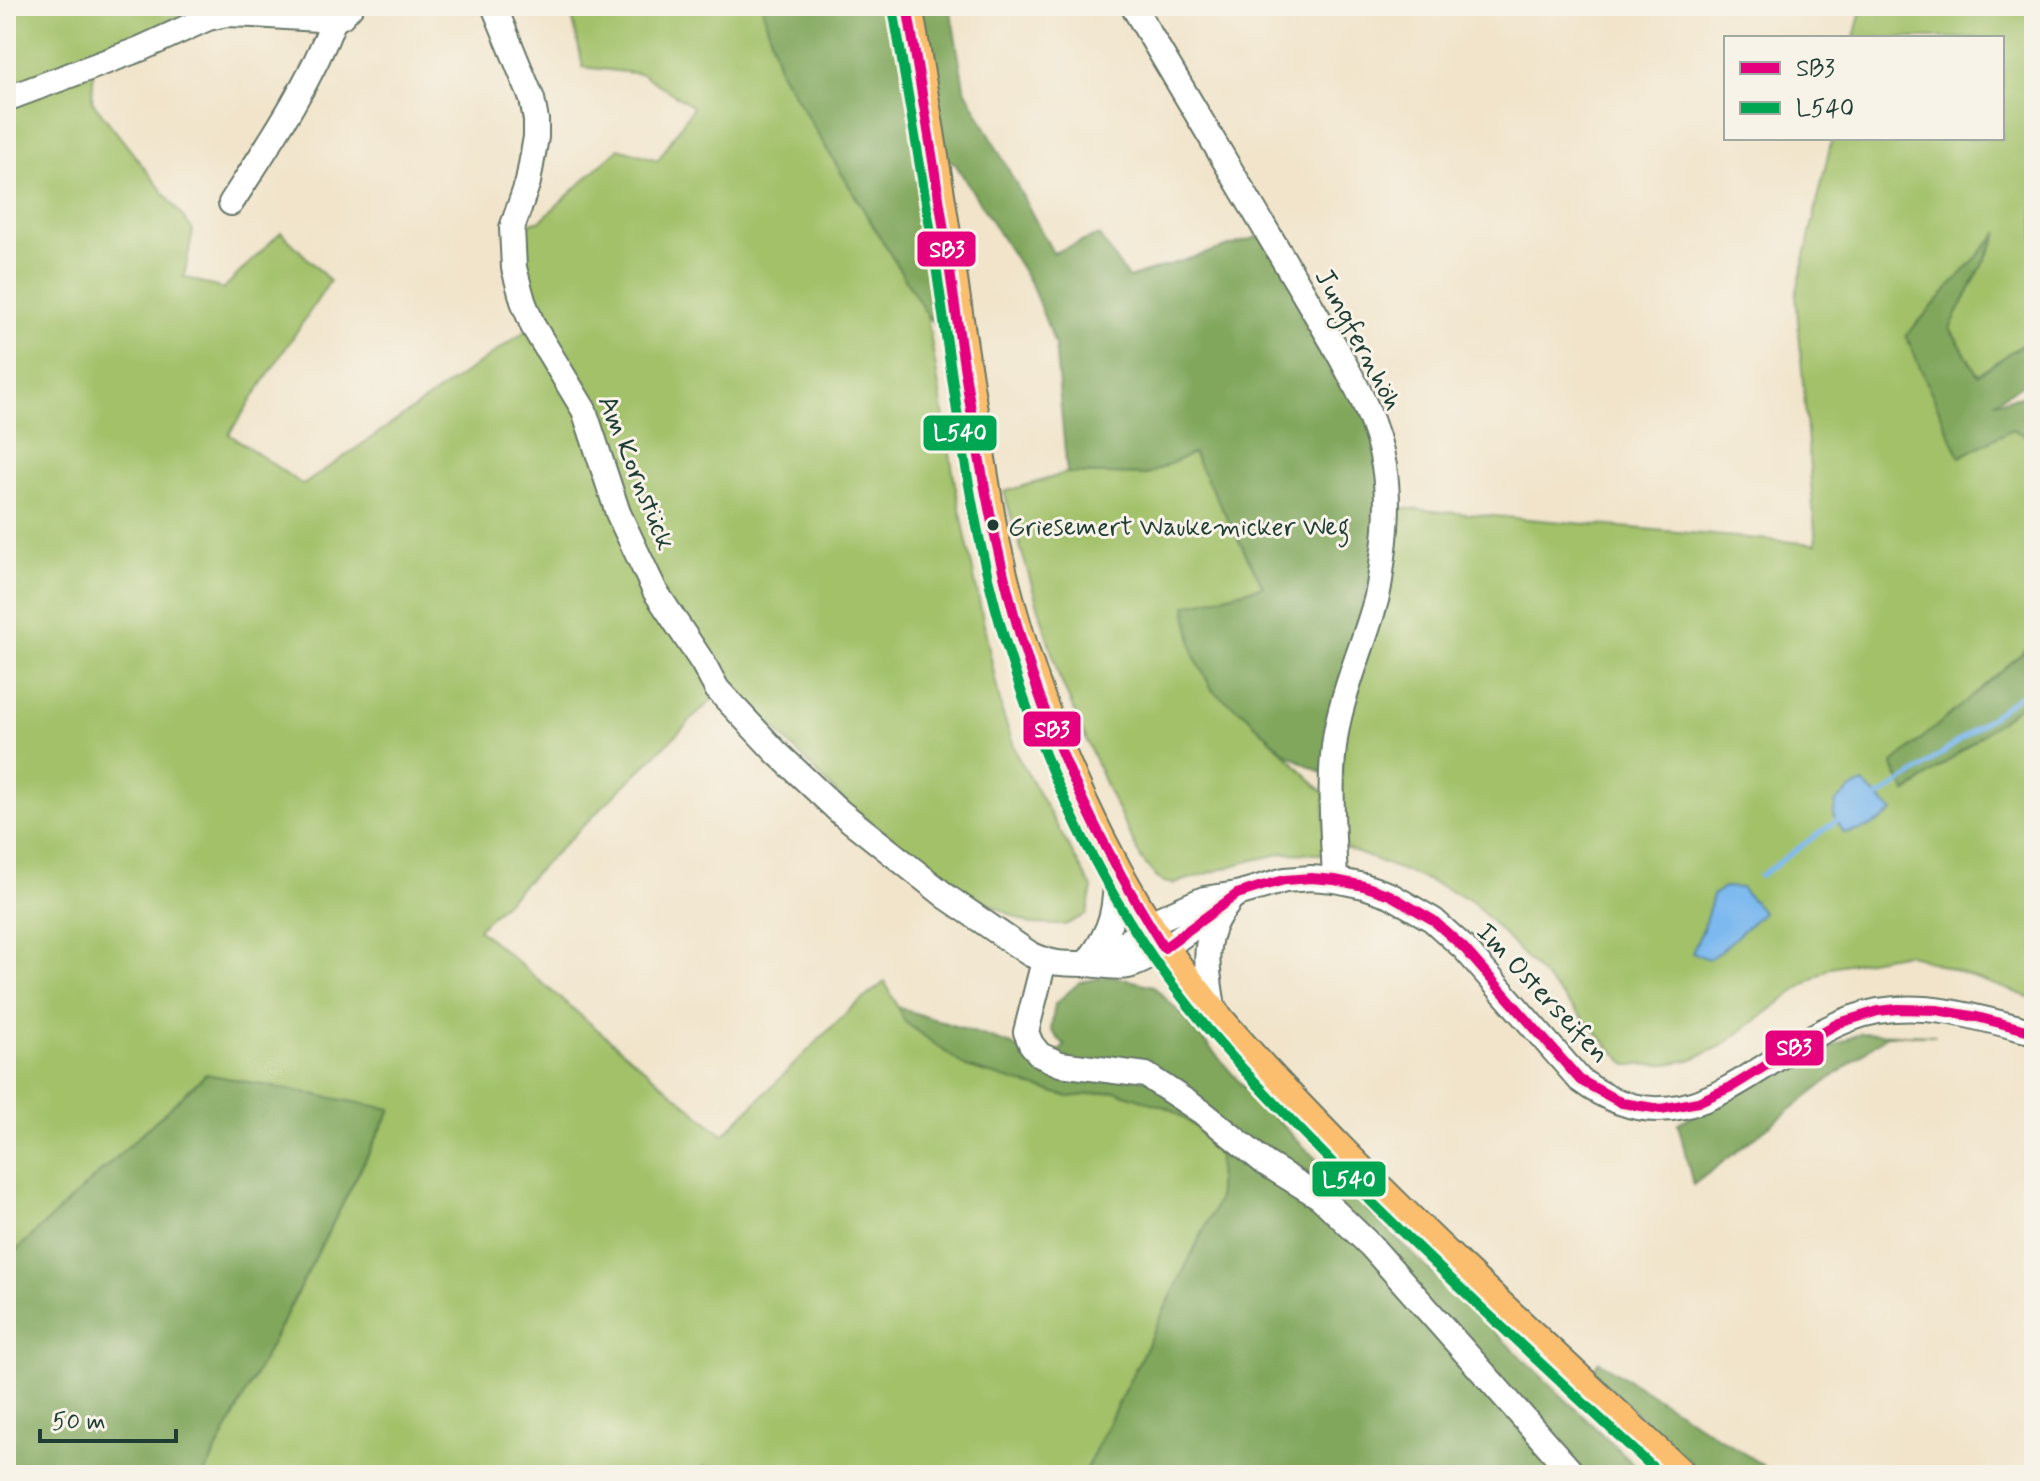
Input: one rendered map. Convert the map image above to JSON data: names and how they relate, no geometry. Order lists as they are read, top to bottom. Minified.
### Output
{"streets":{"street":["Jungfernhöh","Am Kornstück","Im Osterseifen"]},"crossings":[["Jungfernhöh","Im Osterseifen"],["Am Kornstück","Im Osterseifen"]],"places":["Griesemert Waukemicker Weg"],"lines":["transit line SB3","transit line L540"],"legend":["SB3","L540"],"scale_bar":"50 m"}
